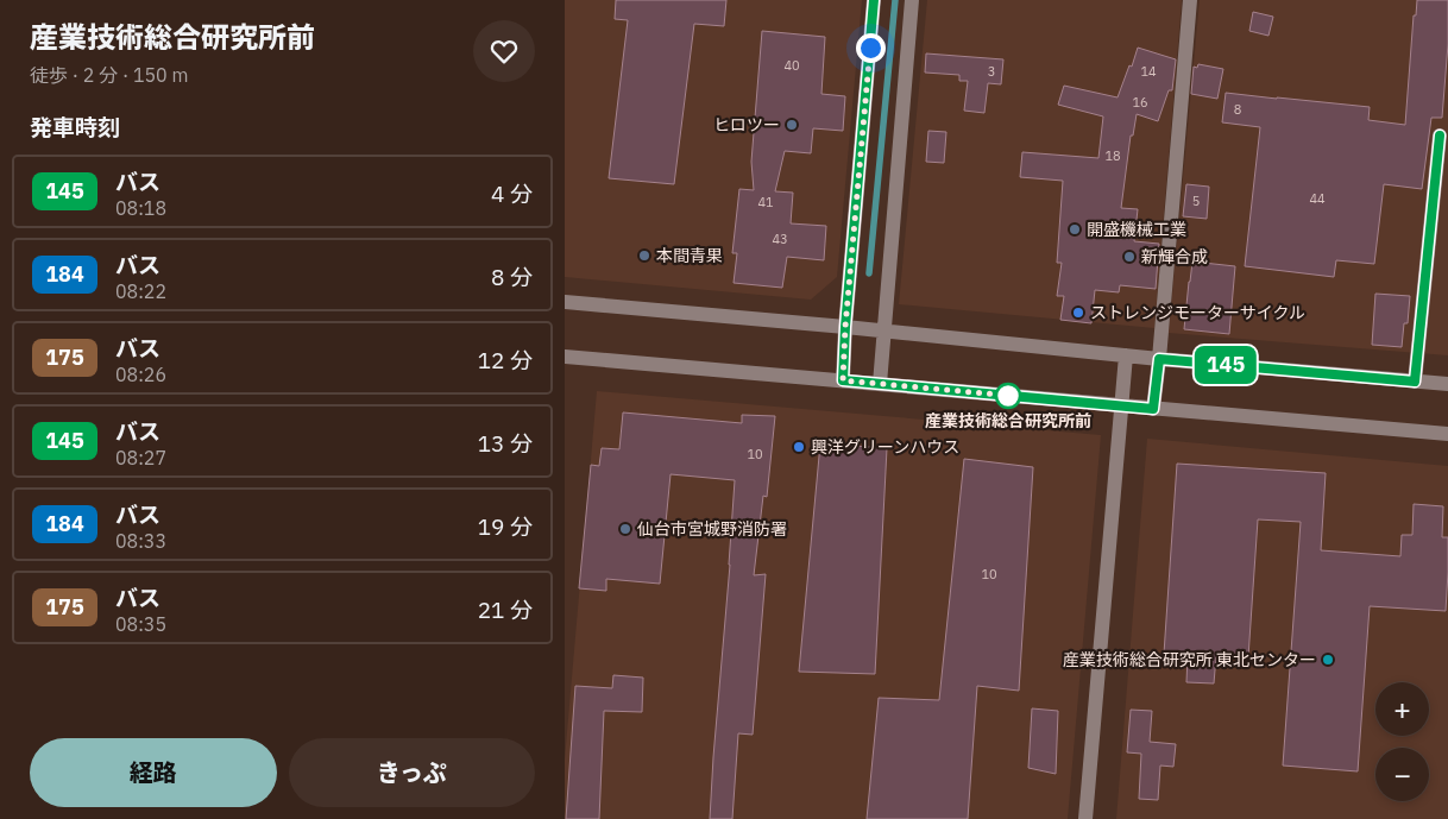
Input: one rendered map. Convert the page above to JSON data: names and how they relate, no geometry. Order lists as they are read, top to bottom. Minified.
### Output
{"places":["ヒロツー","開盛機械工業","本間青果","新輝合成","ストレンジモーターサイクル","産業技術総合研究所前","興洋グリーンハウス","仙台市宮城野消防署","産業技術総合研究所 東北センター"],"lines":["bus line 145"],"house_numbers":["40","3","14","16","8","18","44","5","41","43","10","10"],"page":{"heading":[["産業技術総合研究所前","徒歩 · 2 分 · 150 m"],"発車時刻"],"on_map":"145","list":[{"mark":"145","name":"バス","note":"08:18","value":"4 分"},{"mark":"184","name":"バス","note":"08:22","value":"8 分"},{"mark":"175","name":"バス","note":"08:26","value":"12 分"},{"mark":"145","name":"バス","note":"08:27","value":"13 分"},{"mark":"184","name":"バス","note":"08:33","value":"19 分"},{"mark":"175","name":"バス","note":"08:35","value":"21 分"}],"map_buttons":["+","−"],"buttons":["経路","きっぷ"]}}
